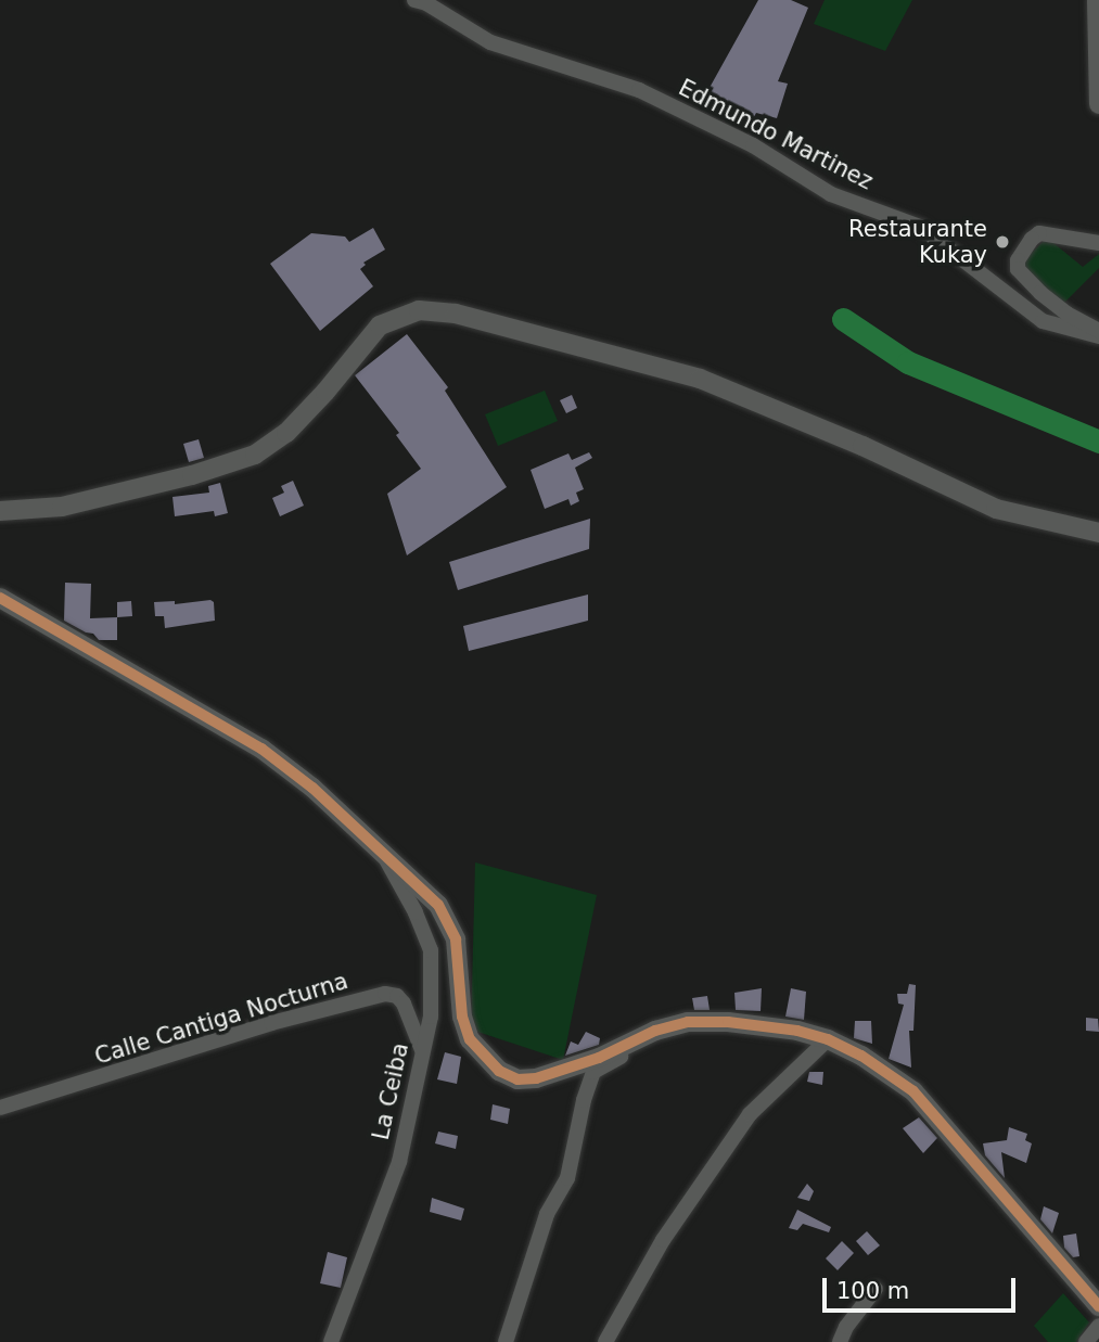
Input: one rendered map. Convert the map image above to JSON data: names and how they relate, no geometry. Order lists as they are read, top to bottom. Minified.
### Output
{"streets":{"street":["Edmundo Martinez","Calle Cantiga Nocturna","La Ceiba"]},"crossings":[["Calle Cantiga Nocturna","La Ceiba"]],"places":["Restaurante Kukay"],"scale_bar":"100 m"}
